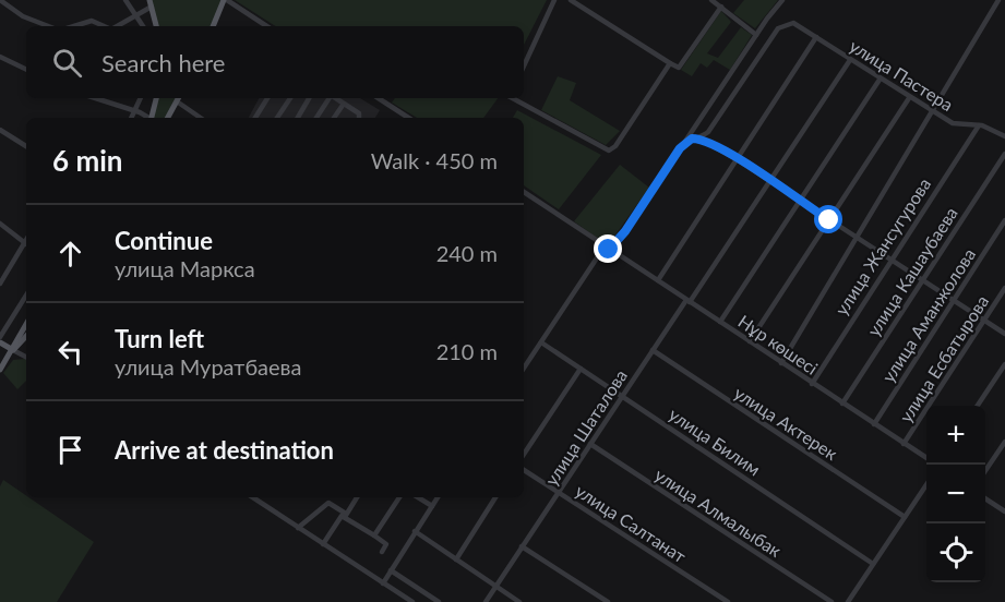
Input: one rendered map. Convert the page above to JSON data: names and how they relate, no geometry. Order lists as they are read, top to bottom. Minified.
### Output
{"streets":{"street":["улица Пастера","улица Жансугурова","улица Кашаубаева","улица Аманжолова","Нұр көшесі","улица Есбатырова","улица Актерек","улица Шаталова","улица Билим","улица Алмалыбак","улица Салтанат"]},"crossings":[["улица Пастера","улица Жансугурова"],["улица Пастера","улица Шаталова"],["улица Жансугурова","Нұр көшесі"],["улица Кашаубаева","Нұр көшесі"],["улица Аманжолова","Нұр көшесі"],["Нұр көшесі","улица Есбатырова"],["Нұр көшесі","улица Шаталова"],["улица Актерек","улица Шаталова"],["улица Шаталова","улица Билим"],["улица Шаталова","улица Алмалыбак"],["улица Шаталова","улица Салтанат"]],"page":{"search":"Search here","heading":["6 min","Walk · 450 m"],"list":[["Continue","улица Маркса","240 m"],["Turn left","улица Муратбаева","210 m"],"Arrive at destination"],"map_buttons":["+","−"]}}
